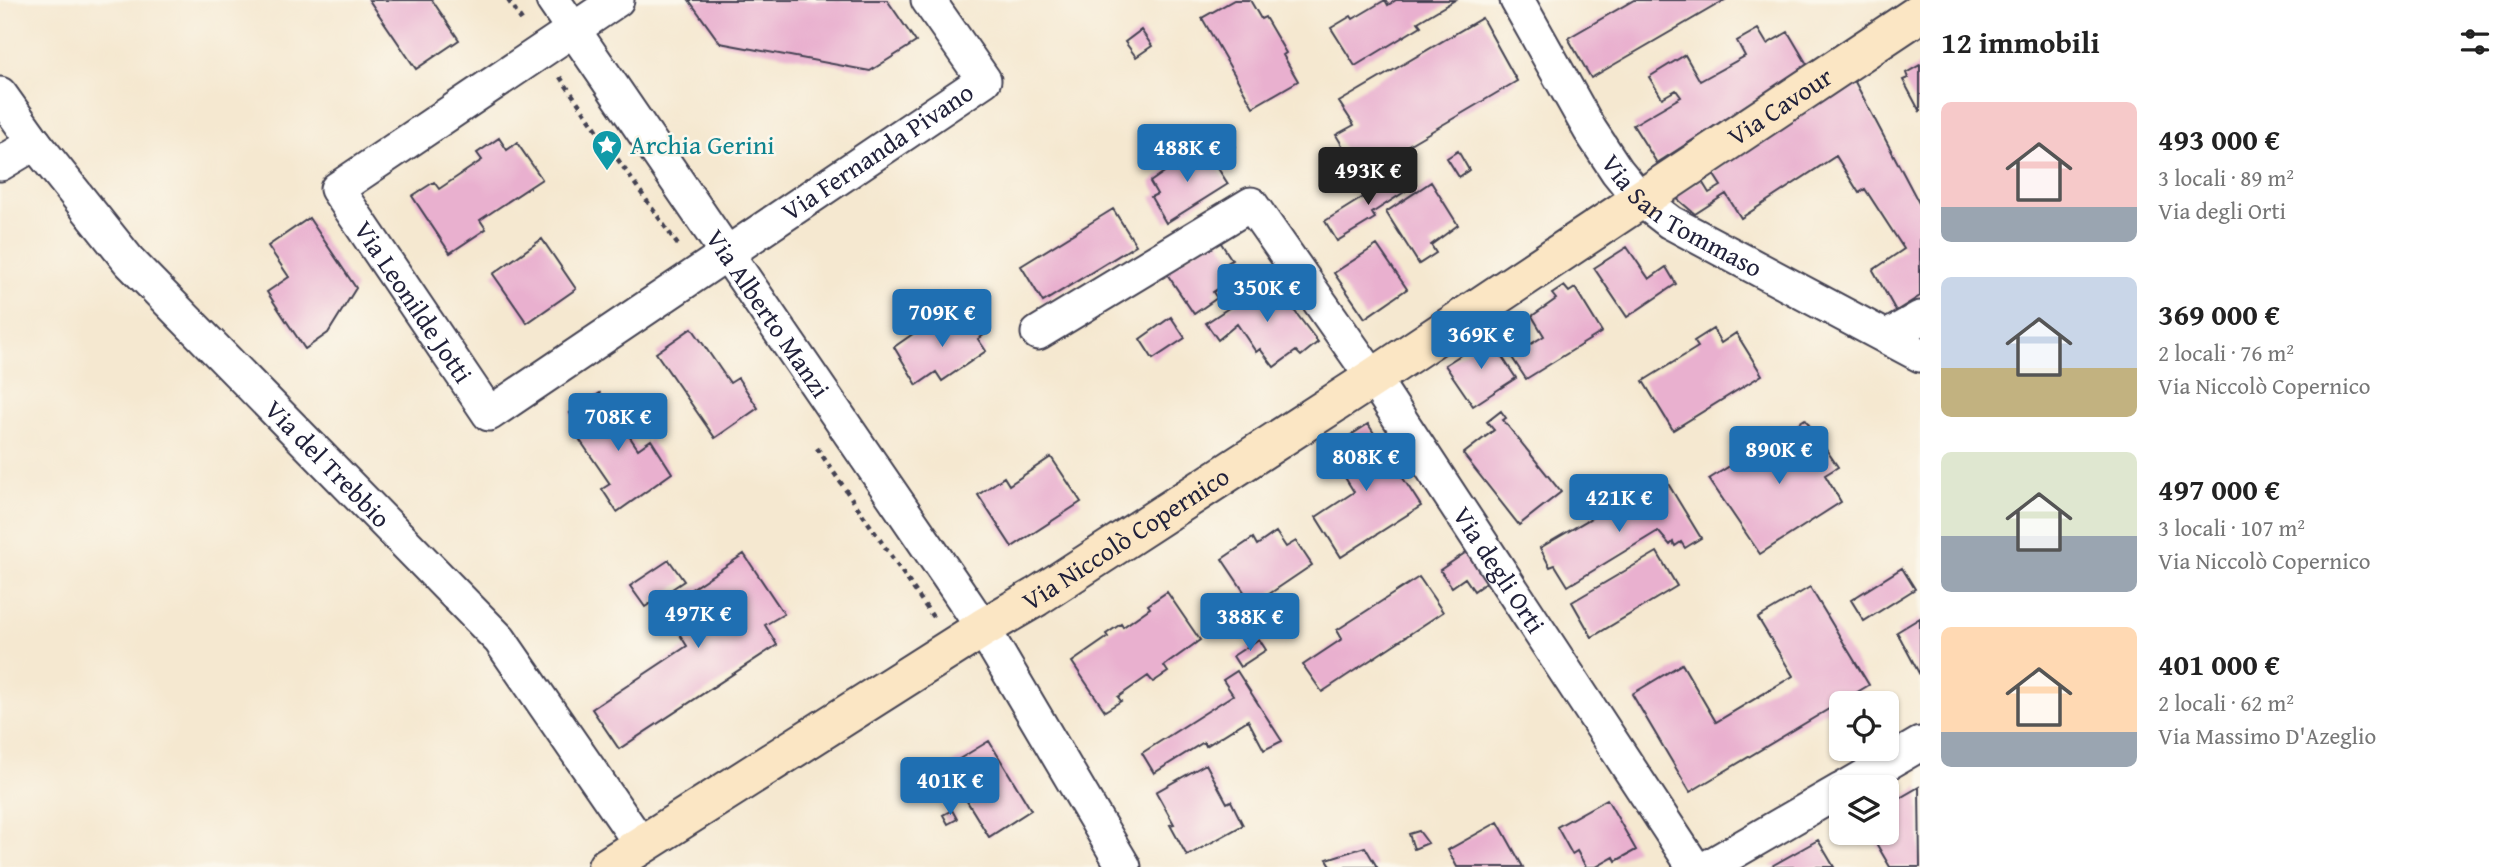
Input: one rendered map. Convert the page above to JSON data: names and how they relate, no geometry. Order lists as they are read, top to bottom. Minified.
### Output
{"streets":{"main road":["Via Cavour","Via Niccolò Copernico"],"street":["Via Fernanda Pivano","Via San Tommaso","Via Leonilde Jotti","Via Alberto Manzi","Via del Trebbio","Via degli Orti"]},"crossings":[["Via Cavour","Via San Tommaso"],["Via Cavour","Via Niccolò Copernico"],["Via Fernanda Pivano","Via Leonilde Jotti"],["Via Fernanda Pivano","Via Alberto Manzi"],["Via San Tommaso","Via Niccolò Copernico"],["Via Leonilde Jotti","Via Alberto Manzi"],["Via Alberto Manzi","Via Niccolò Copernico"],["Via del Trebbio","Via Niccolò Copernico"],["Via Niccolò Copernico","Via degli Orti"]],"places":{"place":["Archia Gerini"]},"page":{"heading":"12 immobili","list":[{"name":"493 000 €","note":"3 locali · 89 m² · Via degli Orti"},{"name":"369 000 €","note":"2 locali · 76 m² · Via Niccolò Copernico"},{"name":"497 000 €","note":"3 locali · 107 m² · Via Niccolò Copernico"},{"name":"401 000 €","note":"2 locali · 62 m² · Via Massimo D'Azeglio"}],"price":["488K €","493K €","350K €","709K €","369K €","708K €","890K €","808K €","421K €","497K €","388K €","401K €"]}}
